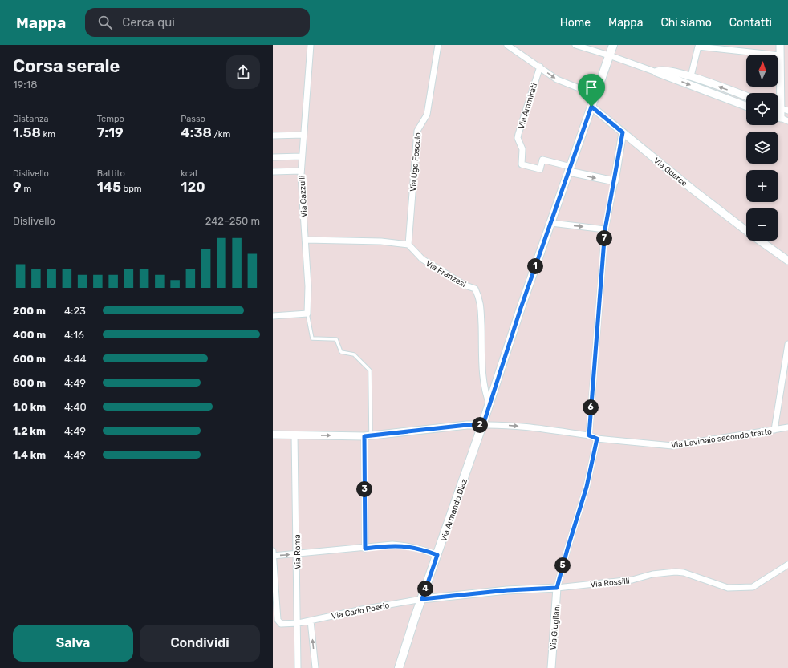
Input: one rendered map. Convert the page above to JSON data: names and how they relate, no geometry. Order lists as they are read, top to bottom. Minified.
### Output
{"streets":{"main road":["Via Armando Diaz"],"street":["Via Ammirati","Via Ugo Foscolo","Via Querce","Via Cazzulli","Via Franzesi","Via Lavinaio secondo tratto","Via Roma","Via Rossilli","Via Carlo Poerio","Via Giugliani"]},"crossings":[["Via Ammirati","Via Armando Diaz"],["Via Ugo Foscolo","Via Franzesi"],["Via Querce","Via Armando Diaz"],["Via Franzesi","Via Armando Diaz"],["Via Lavinaio secondo tratto","Via Armando Diaz"],["Via Lavinaio secondo tratto","Via Giugliani"],["Via Armando Diaz","Via Rossilli"],["Via Armando Diaz","Via Carlo Poerio"],["Via Roma","Via Carlo Poerio"],["Via Rossilli","Via Carlo Poerio"],["Via Rossilli","Via Giugliani"]],"north":"top","page":{"header":"Mappa","search":"Cerca qui","nav":["Home","Mappa","Chi siamo","Contatti"],"heading":["Corsa serale","19:18"],"map_buttons":["+","−"],"stats":[["Distanza","1.58 km"],["Tempo","7:19"],["Passo","4:38 /km"],["Dislivello","9 m"],["Battito","145 bpm"],["kcal","120"]],"chart":["Dislivello","242–250 m"],"pins":["7","1","6","2","3","5","4"],"list":[{"name":"200 m","note":"4:23"},{"name":"400 m","note":"4:16"},{"name":"600 m","note":"4:44"},{"name":"800 m","note":"4:49"},{"name":"1.0 km","note":"4:40"},{"name":"1.2 km","note":"4:49"},{"name":"1.4 km","note":"4:49"}],"buttons":["Salva","Condividi"]}}
